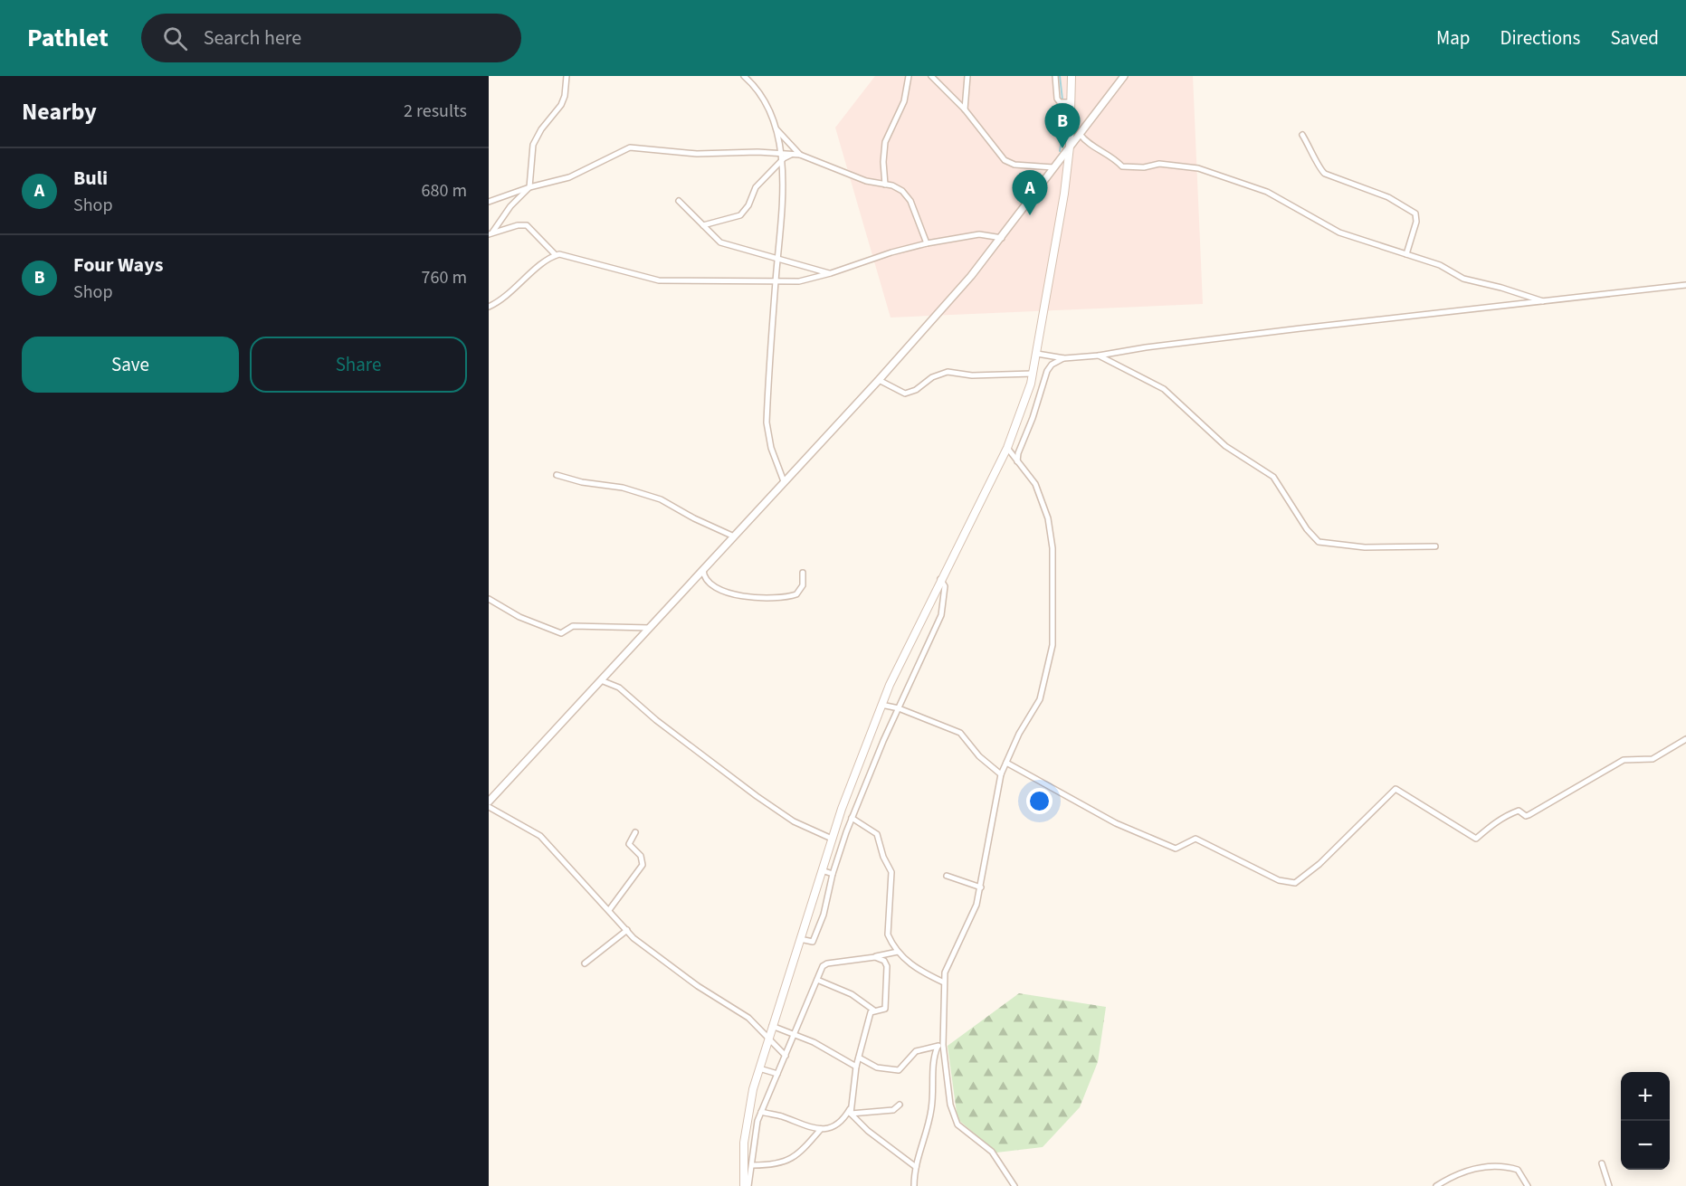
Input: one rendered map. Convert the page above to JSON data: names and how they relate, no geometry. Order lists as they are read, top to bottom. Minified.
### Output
{"page":{"header":"Pathlet","search":"Search here","nav":["Map","Directions","Saved"],"heading":["Nearby","2 results"],"pins":["B","A"],"list":[{"mark":"A","name":"Buli","note":"Shop","value":"680 m"},{"mark":"B","name":"Four Ways","note":"Shop","value":"760 m"}],"buttons":["Save","Share"],"map_buttons":["+","−"]}}
